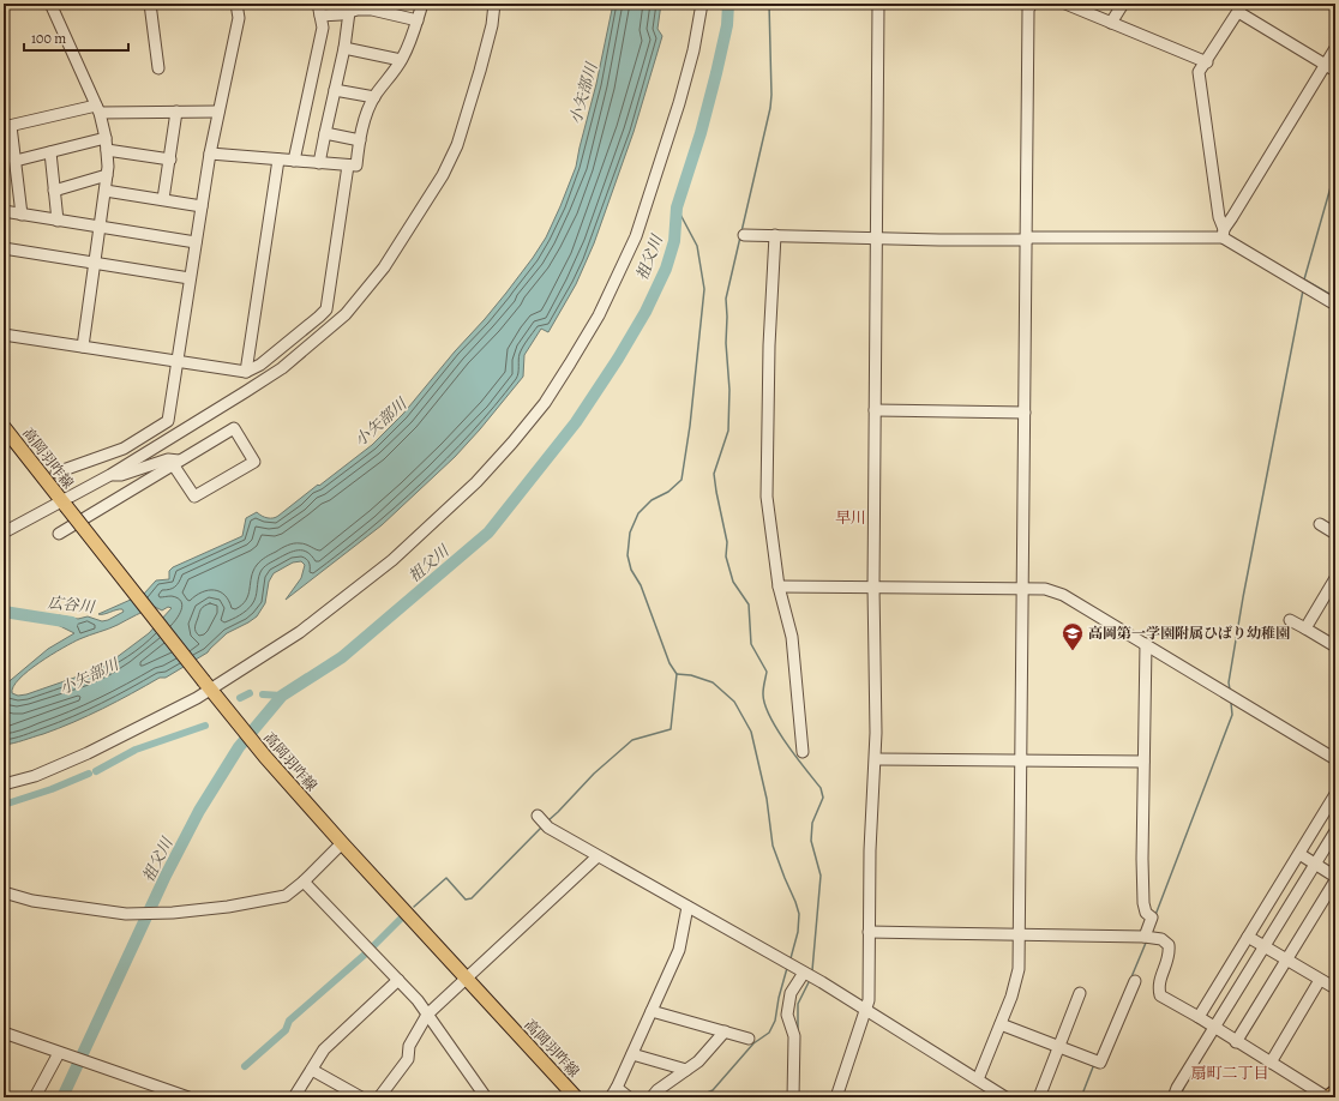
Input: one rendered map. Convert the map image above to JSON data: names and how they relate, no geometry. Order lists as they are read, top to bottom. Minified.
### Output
{"streets":{"main road":["高岡羽咋線"]},"districts":["早川","扇町二丁目"],"water":["小矢部川","祖父川","広谷川"],"places":{"school or university":["高岡第一学園附属ひばり幼稚園"]},"scale_bar":"100 m"}
